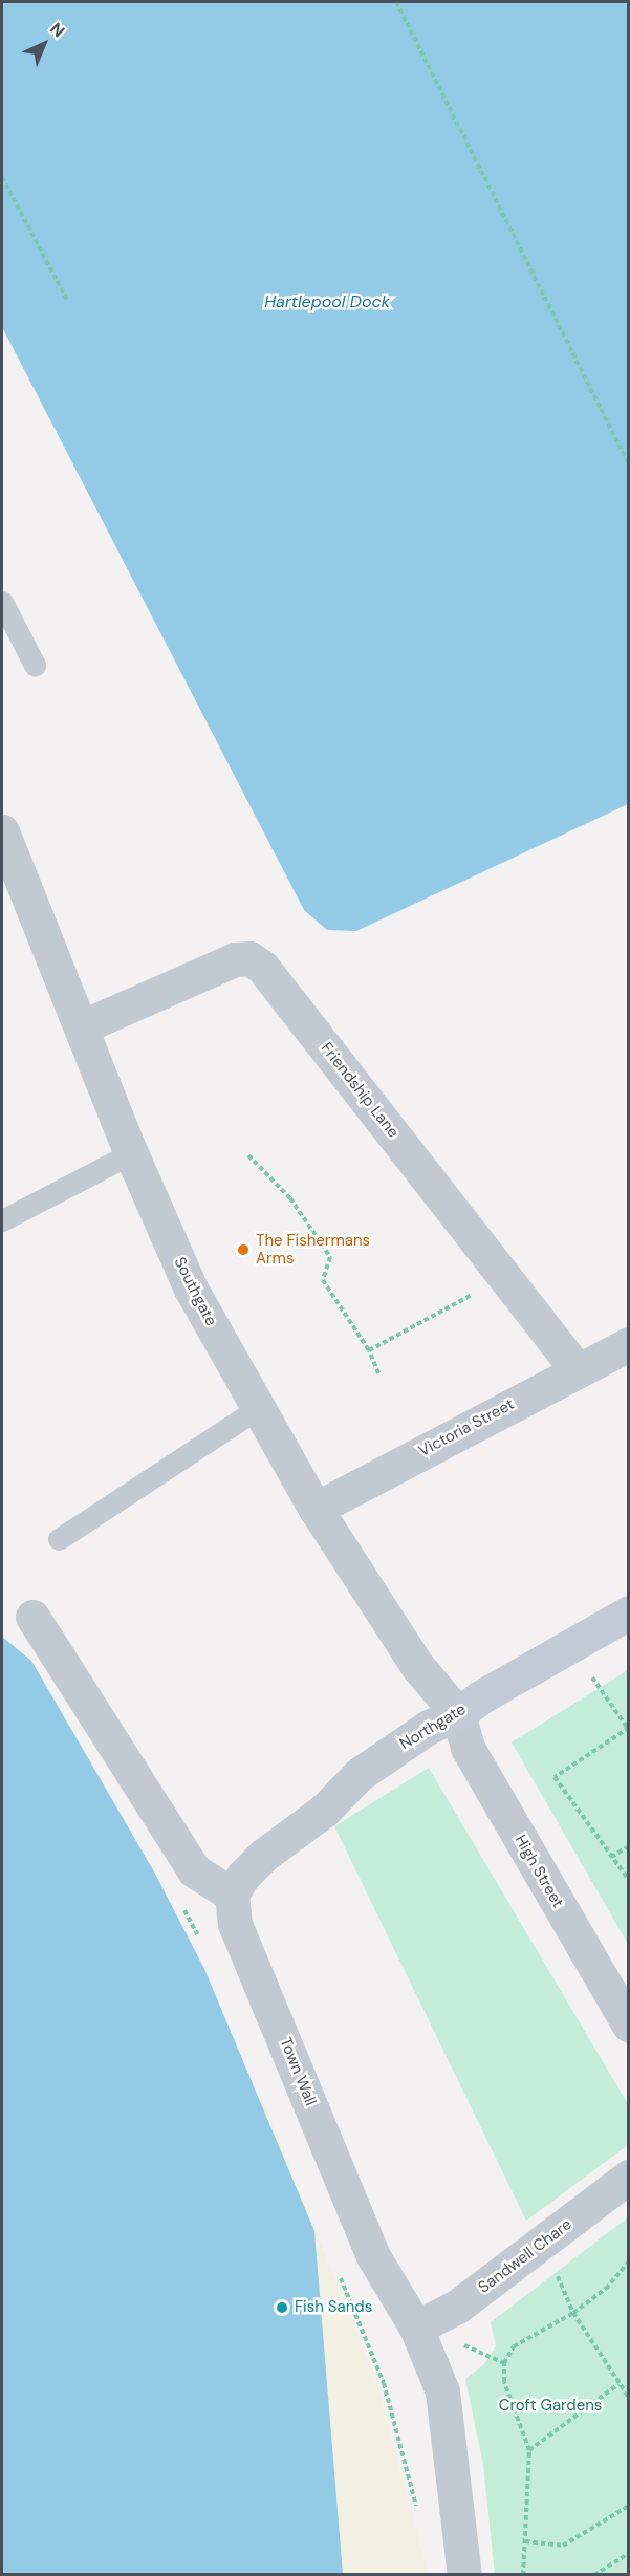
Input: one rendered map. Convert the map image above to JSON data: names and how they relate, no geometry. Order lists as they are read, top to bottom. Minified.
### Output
{"streets":{"street":["Friendship Lane","Southgate","Victoria Street","Northgate","High Street","Town Wall","Sandwell Chare"]},"crossings":[["Friendship Lane","Southgate"],["Friendship Lane","Victoria Street"],["Southgate","Victoria Street"],["Southgate","Northgate"],["Southgate","High Street"],["Northgate","High Street"],["Northgate","Town Wall"],["Town Wall","Sandwell Chare"]],"water":["Hartlepool Dock"],"parks":["Croft Gardens"],"places":["The Fishermans Arms","Fish Sands"],"north":"top right"}
